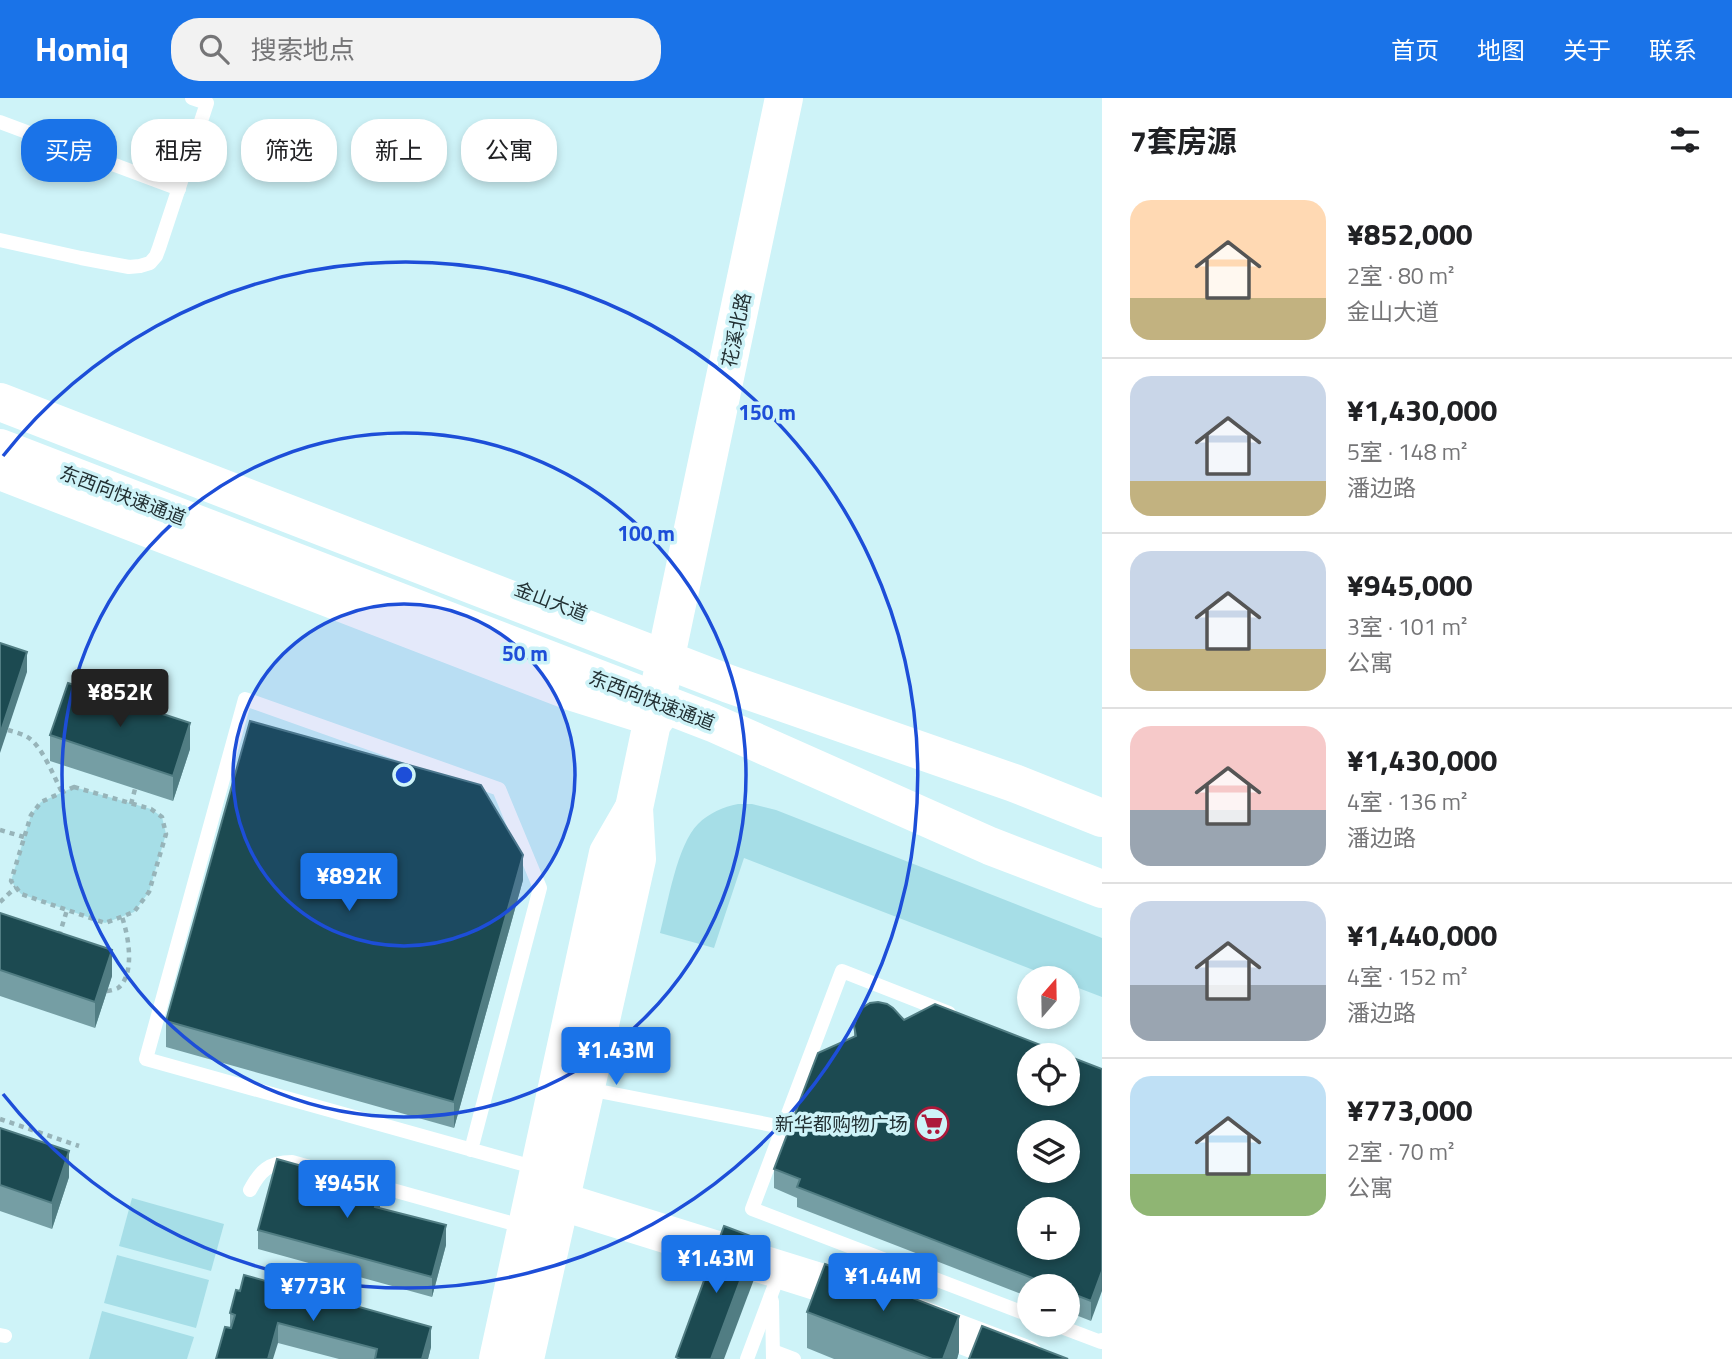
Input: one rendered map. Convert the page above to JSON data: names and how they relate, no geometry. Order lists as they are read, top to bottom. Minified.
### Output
{"streets":{"main road":["花溪北路","东西向快速通道","金山大道"]},"crossings":[["花溪北路","金山大道"]],"places":{"supermarket":["新华都购物广场"]},"north":"top","page":{"header":"Homiq","search":"搜索地点","nav":["首页","地图","关于","联系"],"heading":"7套房源","chip":["买房","租房","筛选","新上","公寓"],"list":[{"name":"¥852,000","note":"2室 · 80 m² · 金山大道"},{"name":"¥1,430,000","note":"5室 · 148 m² · 潘边路"},{"name":"¥945,000","note":"3室 · 101 m² · 公寓"},{"name":"¥1,430,000","note":"4室 · 136 m² · 潘边路"},{"name":"¥1,440,000","note":"4室 · 152 m² · 潘边路"},{"name":"¥773,000","note":"2室 · 70 m² · 公寓"}],"price":["¥852K","¥892K","¥1.43M","¥945K","¥1.43M","¥1.44M","¥773K"],"map_buttons":["+","−"]},"rings":["150 m","100 m","50 m"]}
